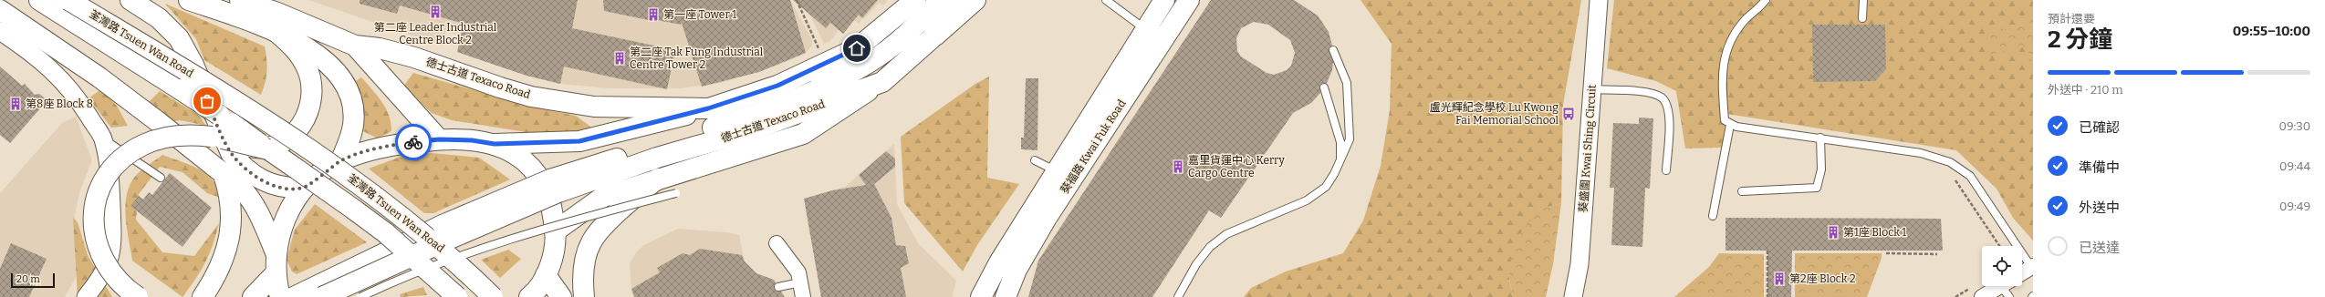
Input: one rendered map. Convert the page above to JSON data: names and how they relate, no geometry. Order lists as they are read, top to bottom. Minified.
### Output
{"streets":{"main road":["荃灣路 Tsuen Wan Road","德士古道 Texaco Road","葵福路 Kwai Fuk Road"],"street":["葵盛圍 Kwai Shing Circuit"]},"places":{"building":["第二座 Leader Industrial Centre Block 2","第一座 Tower 1","第二座 Tak Fung Industrial Centre Tower 2","第8座 Block 8","嘉里貨運中心 Kerry Cargo Centre","第1座 Block 1","第2座 Block 2"],"bus stop":["盧光輝紀念學校 Lu Kwong Fai Memorial School"]},"scale_bar":"20 m","page":{"heading":["2 分鐘","預計還要","09:55–10:00"],"bar":"外送中 · 210 m","list":[["已確認","09:30"],["準備中","09:44"],["外送中","09:49"],"已送達"],"scale":"20 m"}}
